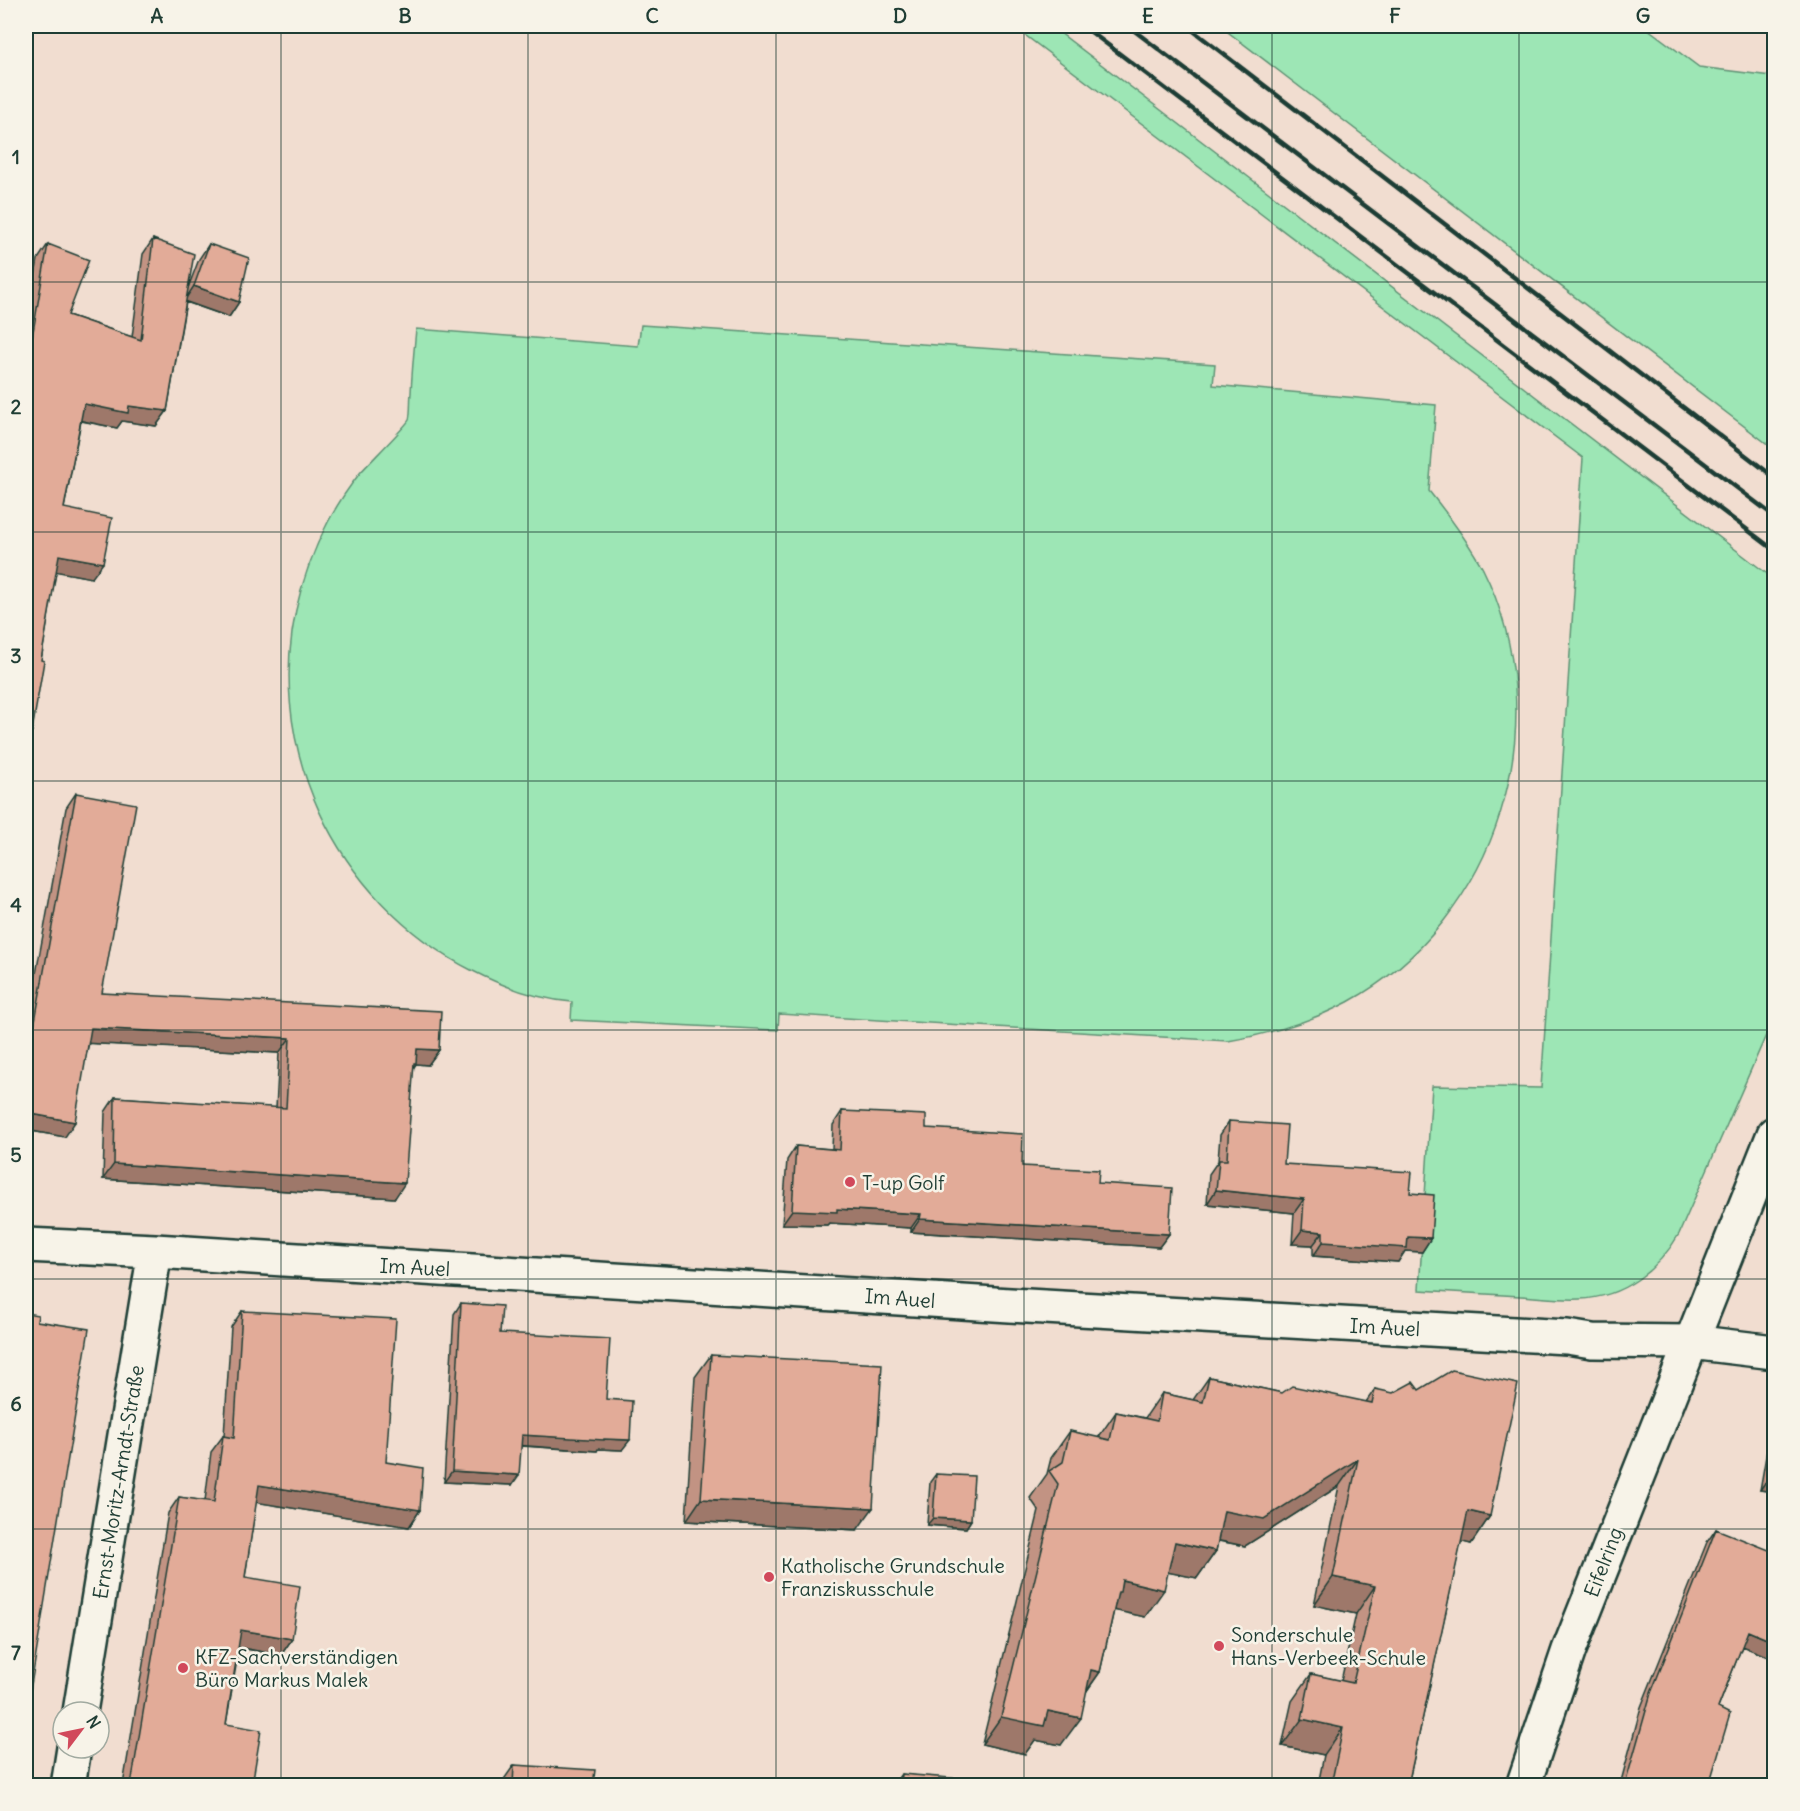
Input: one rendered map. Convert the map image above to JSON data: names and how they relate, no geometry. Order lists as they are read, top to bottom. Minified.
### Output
{"streets":{"street":["Im Auel","Ernst-Moritz-Arndt-Straße","Eifelring"]},"crossings":[["Im Auel","Ernst-Moritz-Arndt-Straße"],["Im Auel","Eifelring"]],"places":["T-up Golf","Katholische Grundschule Franziskusschule","Sonderschule Hans-Verbeek-Schule","KFZ-Sachverständigen Büro Markus Malek"],"north":"top right","grid":{"columns":["A","B","C","D","E","F","G"],"rows":["1","2","3","4","5","6","7"]}}
